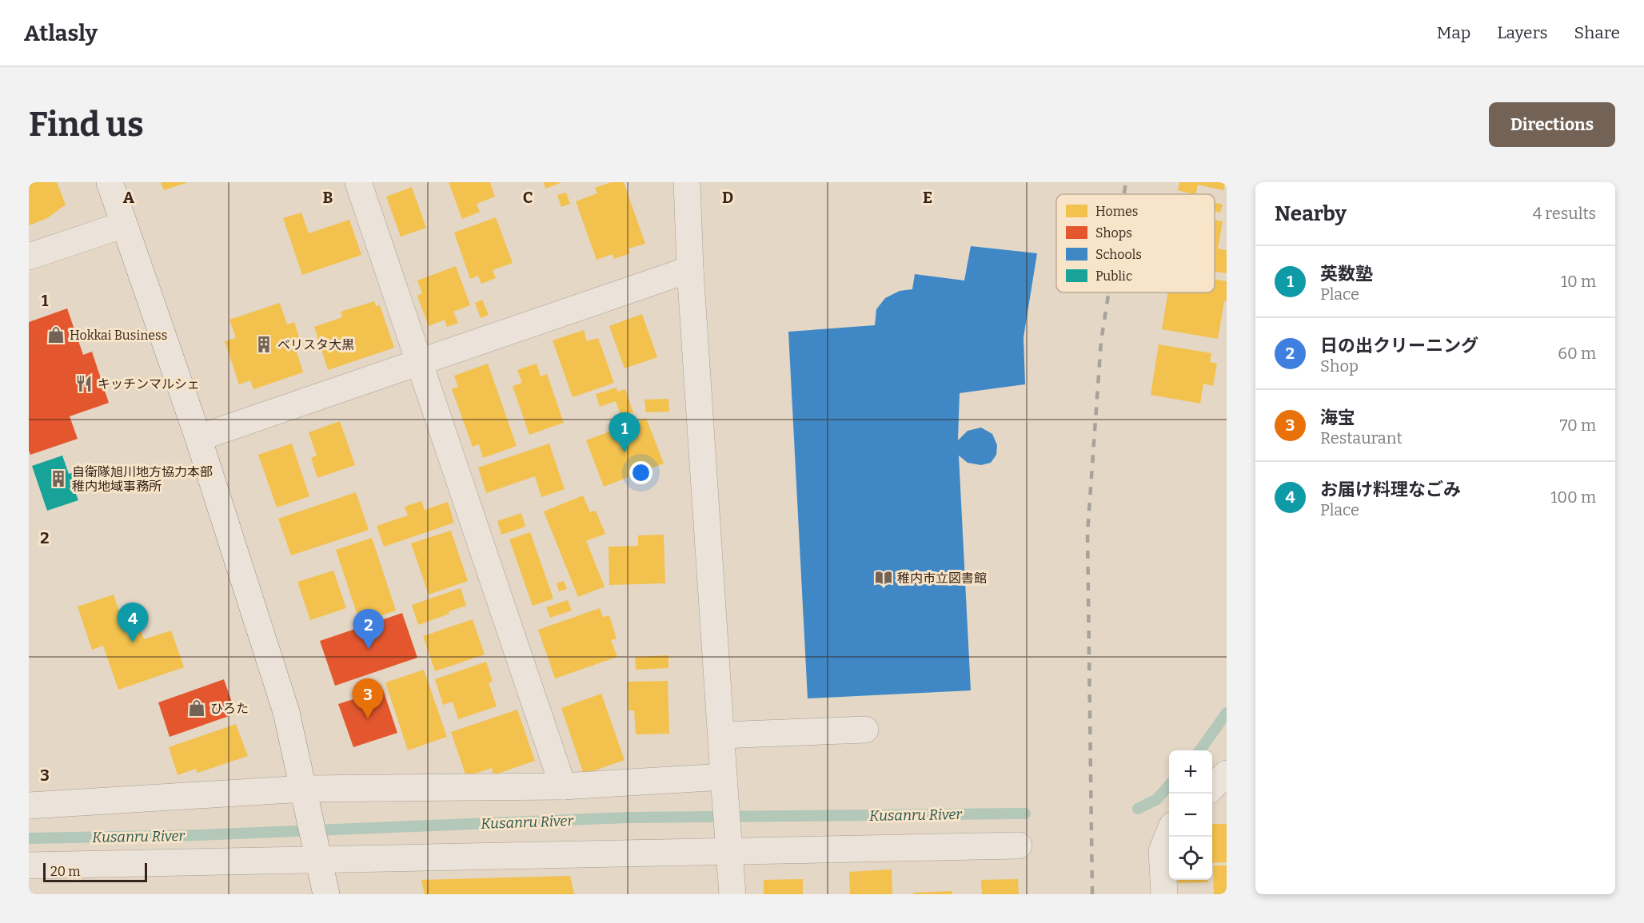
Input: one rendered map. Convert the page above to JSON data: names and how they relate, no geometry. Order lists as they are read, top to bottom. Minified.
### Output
{"water":["Kusanru River"],"places":{"shop":["Hokkai Business","ひろた"],"building":["ベリスタ大黒","自衛隊旭川地方協力本部 稚内地域事務所"],"restaurant":["キッチンマルシェ"],"library":["稚内市立図書館"]},"legend":["Homes","Shops","Schools","Public"],"scale_bar":"20 m","page":{"header":"Atlasly","nav":["Map","Layers","Share"],"buttons":"Directions","title":"Find us","heading":["Nearby","4 results"],"list":[{"mark":"1","name":"英数塾","note":"Place","value":"10 m"},{"mark":"2","name":"日の出クリーニング","note":"Shop","value":"60 m"},{"mark":"3","name":"海宝","note":"Restaurant","value":"70 m"},{"mark":"4","name":"お届け料理なごみ","note":"Place","value":"100 m"}],"pins":["1","4","2","3"],"map_buttons":["+","−"],"scale":"20 m"},"grid":{"columns":["A","B","C","D","E"],"rows":["1","2","3"]}}
